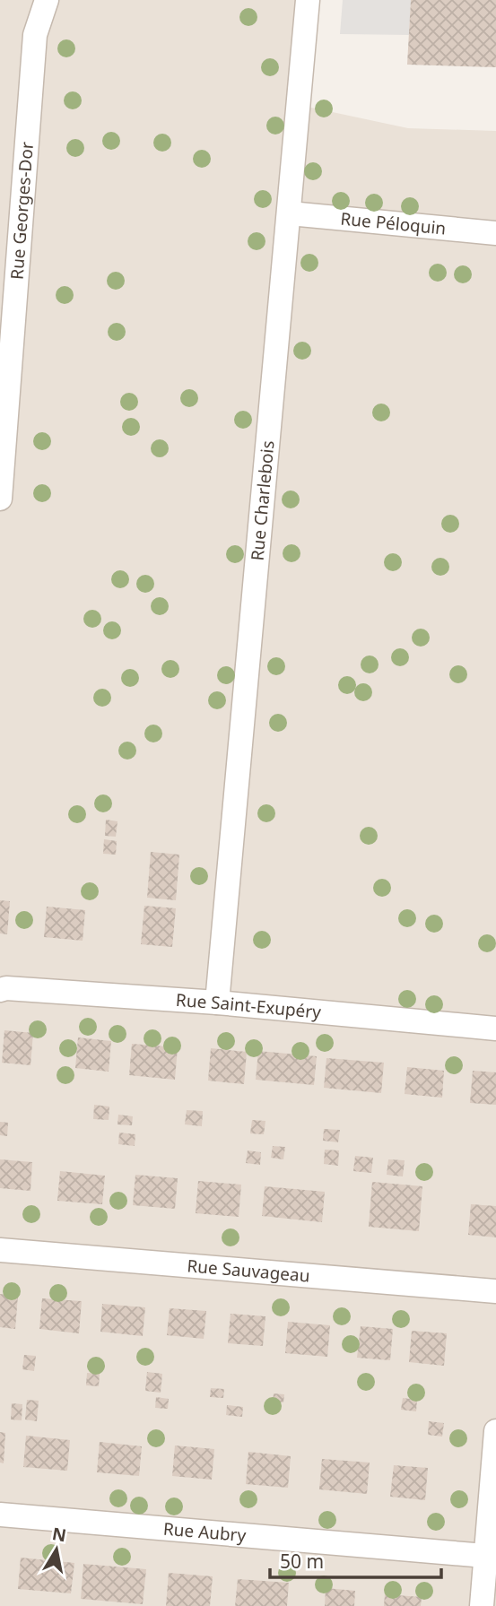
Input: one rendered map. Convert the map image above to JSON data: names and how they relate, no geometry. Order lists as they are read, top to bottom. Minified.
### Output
{"streets":{"street":["Rue Georges-Dor","Rue Péloquin","Rue Charlebois","Rue Saint-Exupéry","Rue Sauvageau","Rue Aubry"]},"crossings":[["Rue Péloquin","Rue Charlebois"],["Rue Charlebois","Rue Saint-Exupéry"]],"scale_bar":"50 m","north":"top"}
